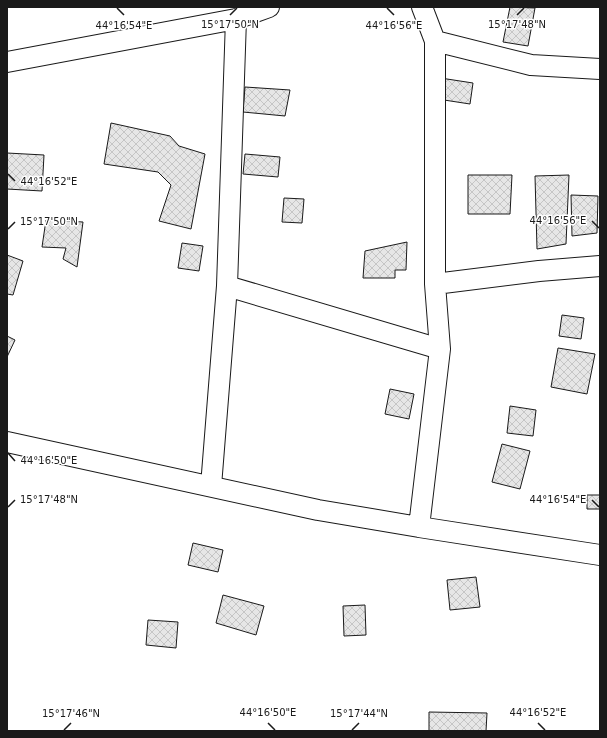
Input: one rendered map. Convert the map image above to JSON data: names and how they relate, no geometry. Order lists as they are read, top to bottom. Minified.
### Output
{"coordinates":["15°17'50\"N","15°17'48\"N","44°16'54\"E","44°16'56\"E","44°16'52\"E","44°16'50\"E","15°17'46\"N","15°17'44\"N"]}
